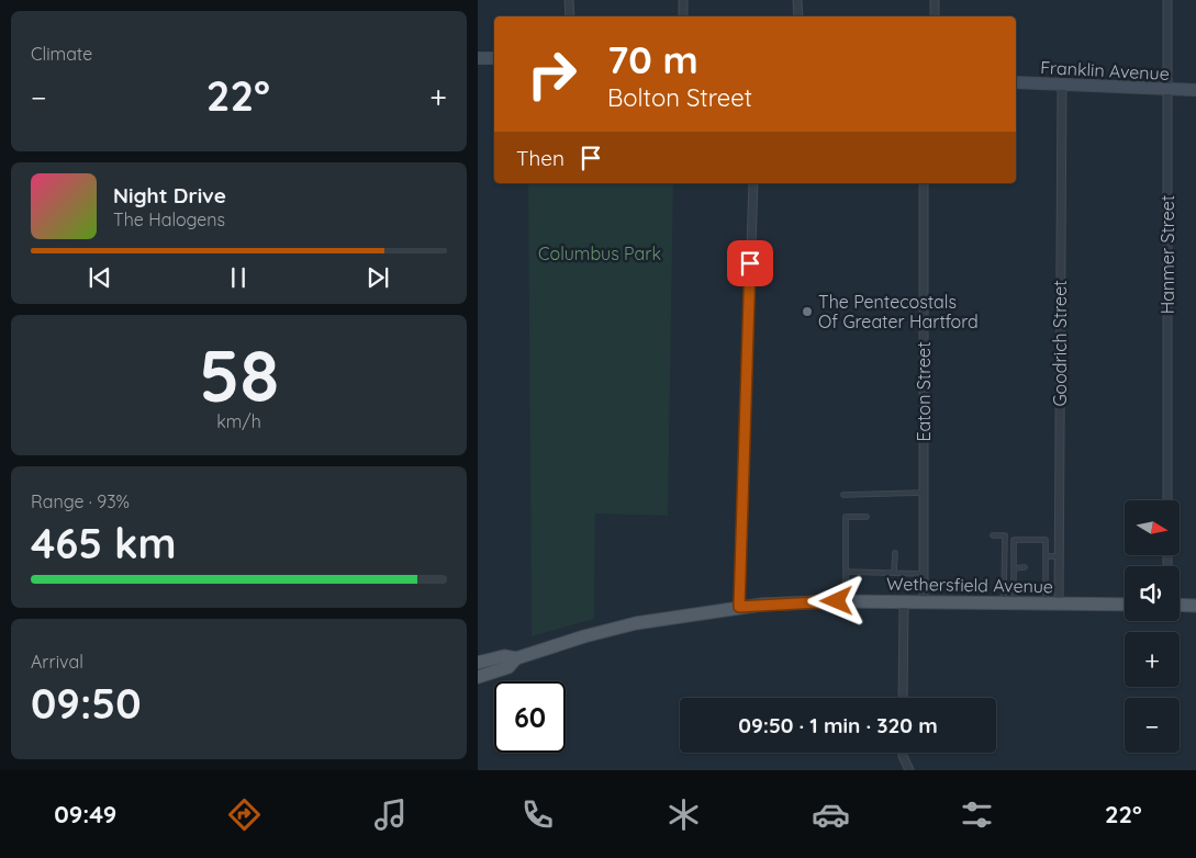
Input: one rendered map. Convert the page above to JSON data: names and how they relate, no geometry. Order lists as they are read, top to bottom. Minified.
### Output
{"streets":{"main road":["Franklin Avenue","Wethersfield Avenue"],"street":["Hanmer Street","Goodrich Street","Eaton Street"]},"crossings":[["Franklin Avenue","Hanmer Street"],["Franklin Avenue","Goodrich Street"],["Goodrich Street","Wethersfield Avenue"],["Eaton Street","Wethersfield Avenue"]],"parks":["Columbus Park"],"places":["The Pentecostals Of Greater Hartford"],"north":"right","page":{"tile":["Climate",["58","km/h"],["Range · 93%","465 km"],["Arrival","09:50"]],"turn":["70 m","Bolton Street"],"heat":["−","22°","+"],"then":"Then","song":["Night Drive","The Halogens"],"map_buttons":["+","−"],"limit":"60","trip":"09:50 · 1 min · 320 m","tabs":["09:49","22°"]}}
